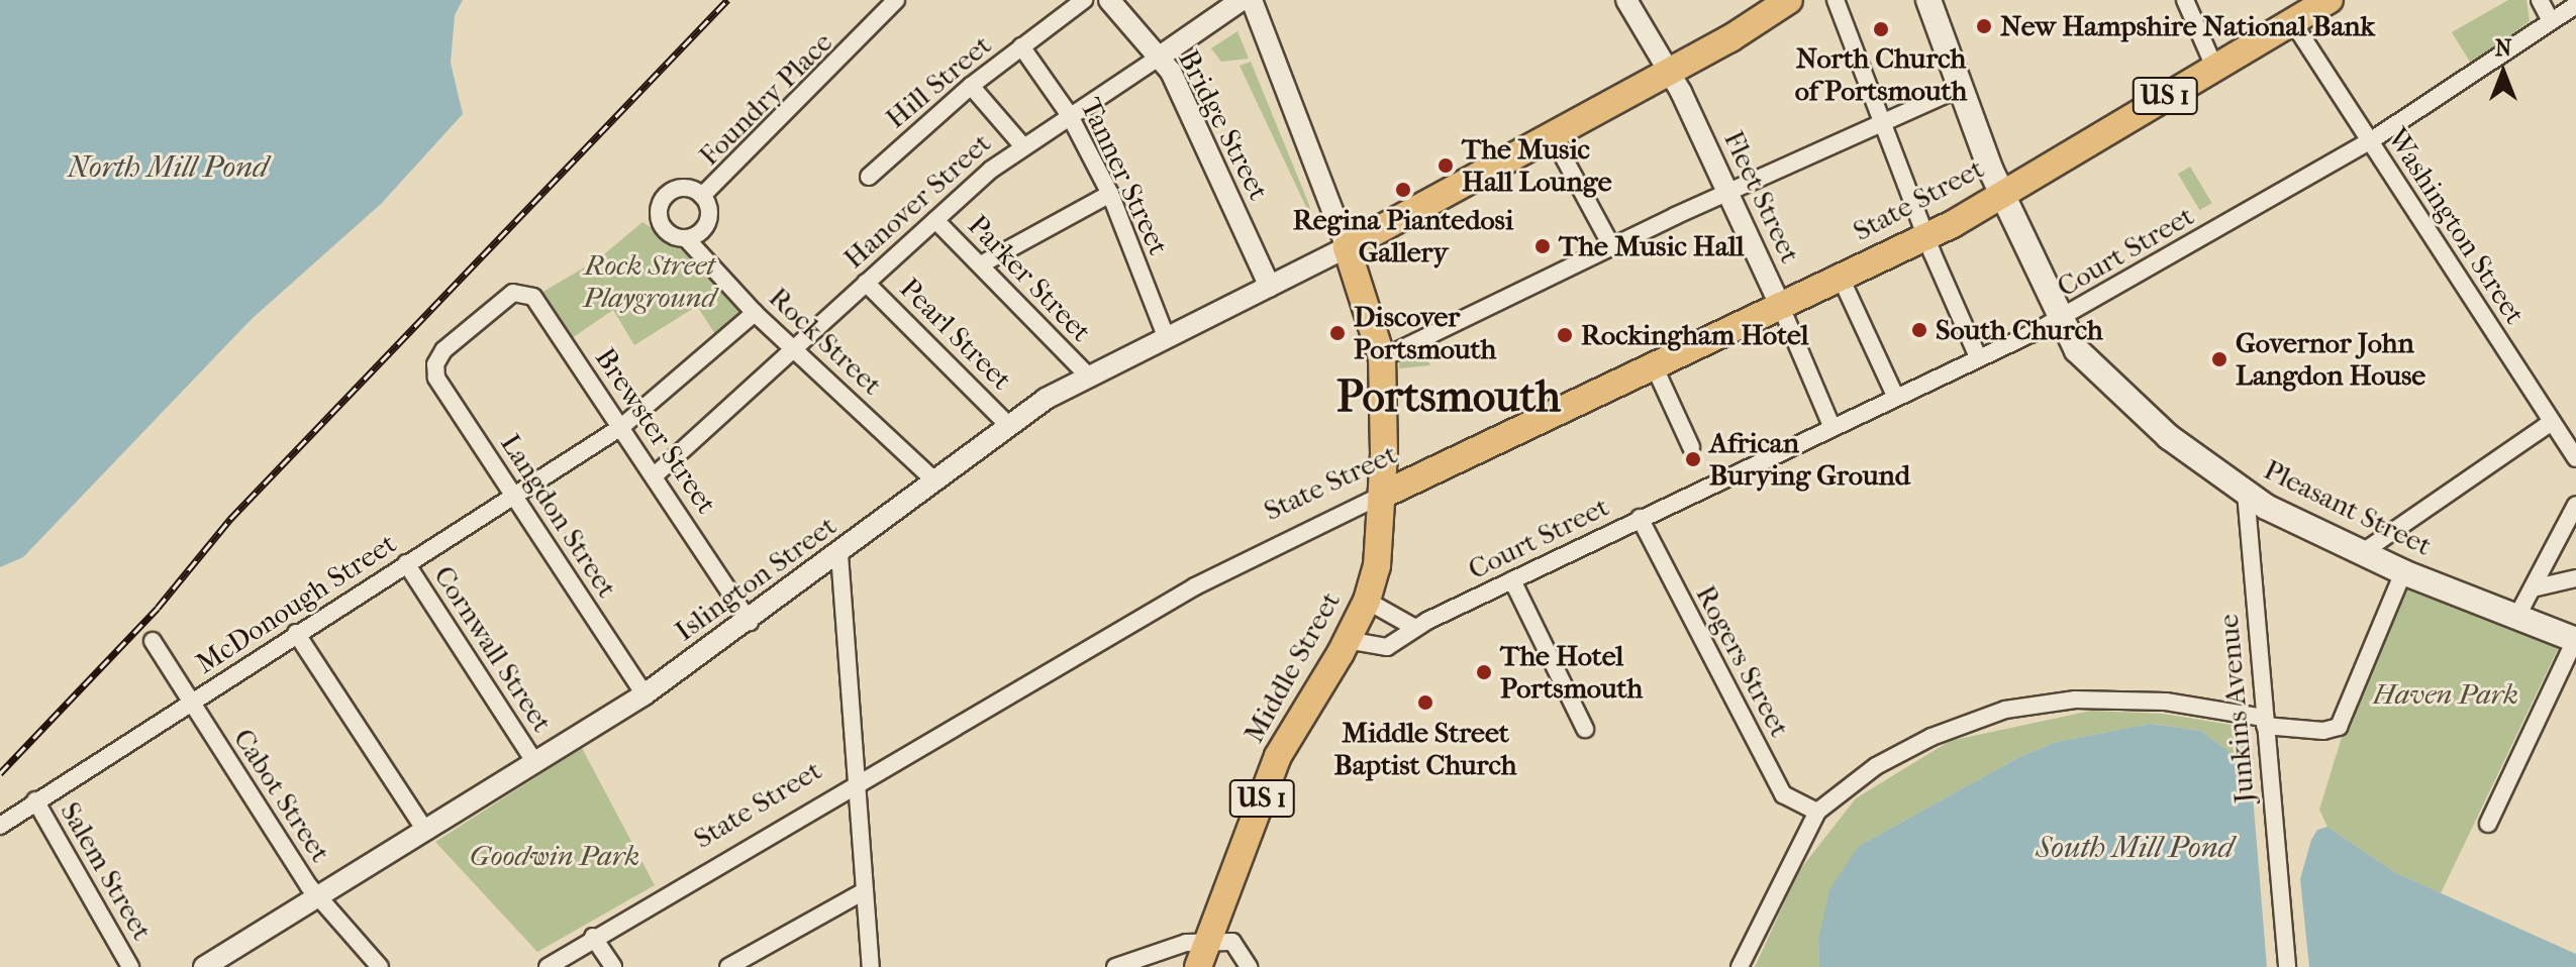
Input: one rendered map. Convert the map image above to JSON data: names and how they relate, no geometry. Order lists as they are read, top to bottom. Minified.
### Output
{"streets":{"main road":["US 1","State Street","Pleasant Street","Middle Street"],"street":["Hill Street","Foundry Place","Bridge Street","Tanner Street","Fleet Street","Hanover Street","Washington Street","Court Street","Parker Street","Pearl Street","Rock Street","Brewster Street","Langdon Street","Islington Street","McDonough Street","Cornwall Street","Rogers Street","Junkins Avenue","Cabot Street","Salem Street"]},"crossings":[["Hill Street","Tanner Street"],["Foundry Place","Rock Street"],["Bridge Street","Hanover Street"],["Bridge Street","Islington Street"],["Tanner Street","Hanover Street"],["Tanner Street","Islington Street"],["Fleet Street","State Street"],["Fleet Street","Court Street"],["State Street","Washington Street"],["State Street","Pleasant Street"],["State Street","Middle Street"],["Hanover Street","Parker Street"],["Hanover Street","Pearl Street"],["Hanover Street","Rock Street"],["Hanover Street","Brewster Street"],["Washington Street","Court Street"],["Court Street","Pleasant Street"],["Court Street","Rogers Street"],["Court Street","Middle Street"],["Parker Street","Islington Street"],["Pearl Street","Islington Street"],["Rock Street","Islington Street"],["Rock Street","McDonough Street"],["Brewster Street","Langdon Street"],["Brewster Street","Islington Street"],["Brewster Street","McDonough Street"],["Pleasant Street","Junkins Avenue"],["Langdon Street","Islington Street"],["Langdon Street","McDonough Street"],["Islington Street","Cornwall Street"],["Islington Street","Middle Street"],["Islington Street","Cabot Street"],["McDonough Street","Cornwall Street"],["McDonough Street","Cabot Street"],["McDonough Street","Salem Street"]],"districts":["Portsmouth"],"water":["North Mill Pond","South Mill Pond"],"parks":["Rock Street Playground","Haven Park","Goodwin Park"],"places":["New Hampshire National Bank","North Church of Portsmouth","The Music Hall Lounge","Regina Piantedosi Gallery","The Music Hall","South Church","Discover Portsmouth","Rockingham Hotel","Governor John Langdon House","African Burying Ground","The Hotel Portsmouth","Middle Street Baptist Church"],"north":"top"}
